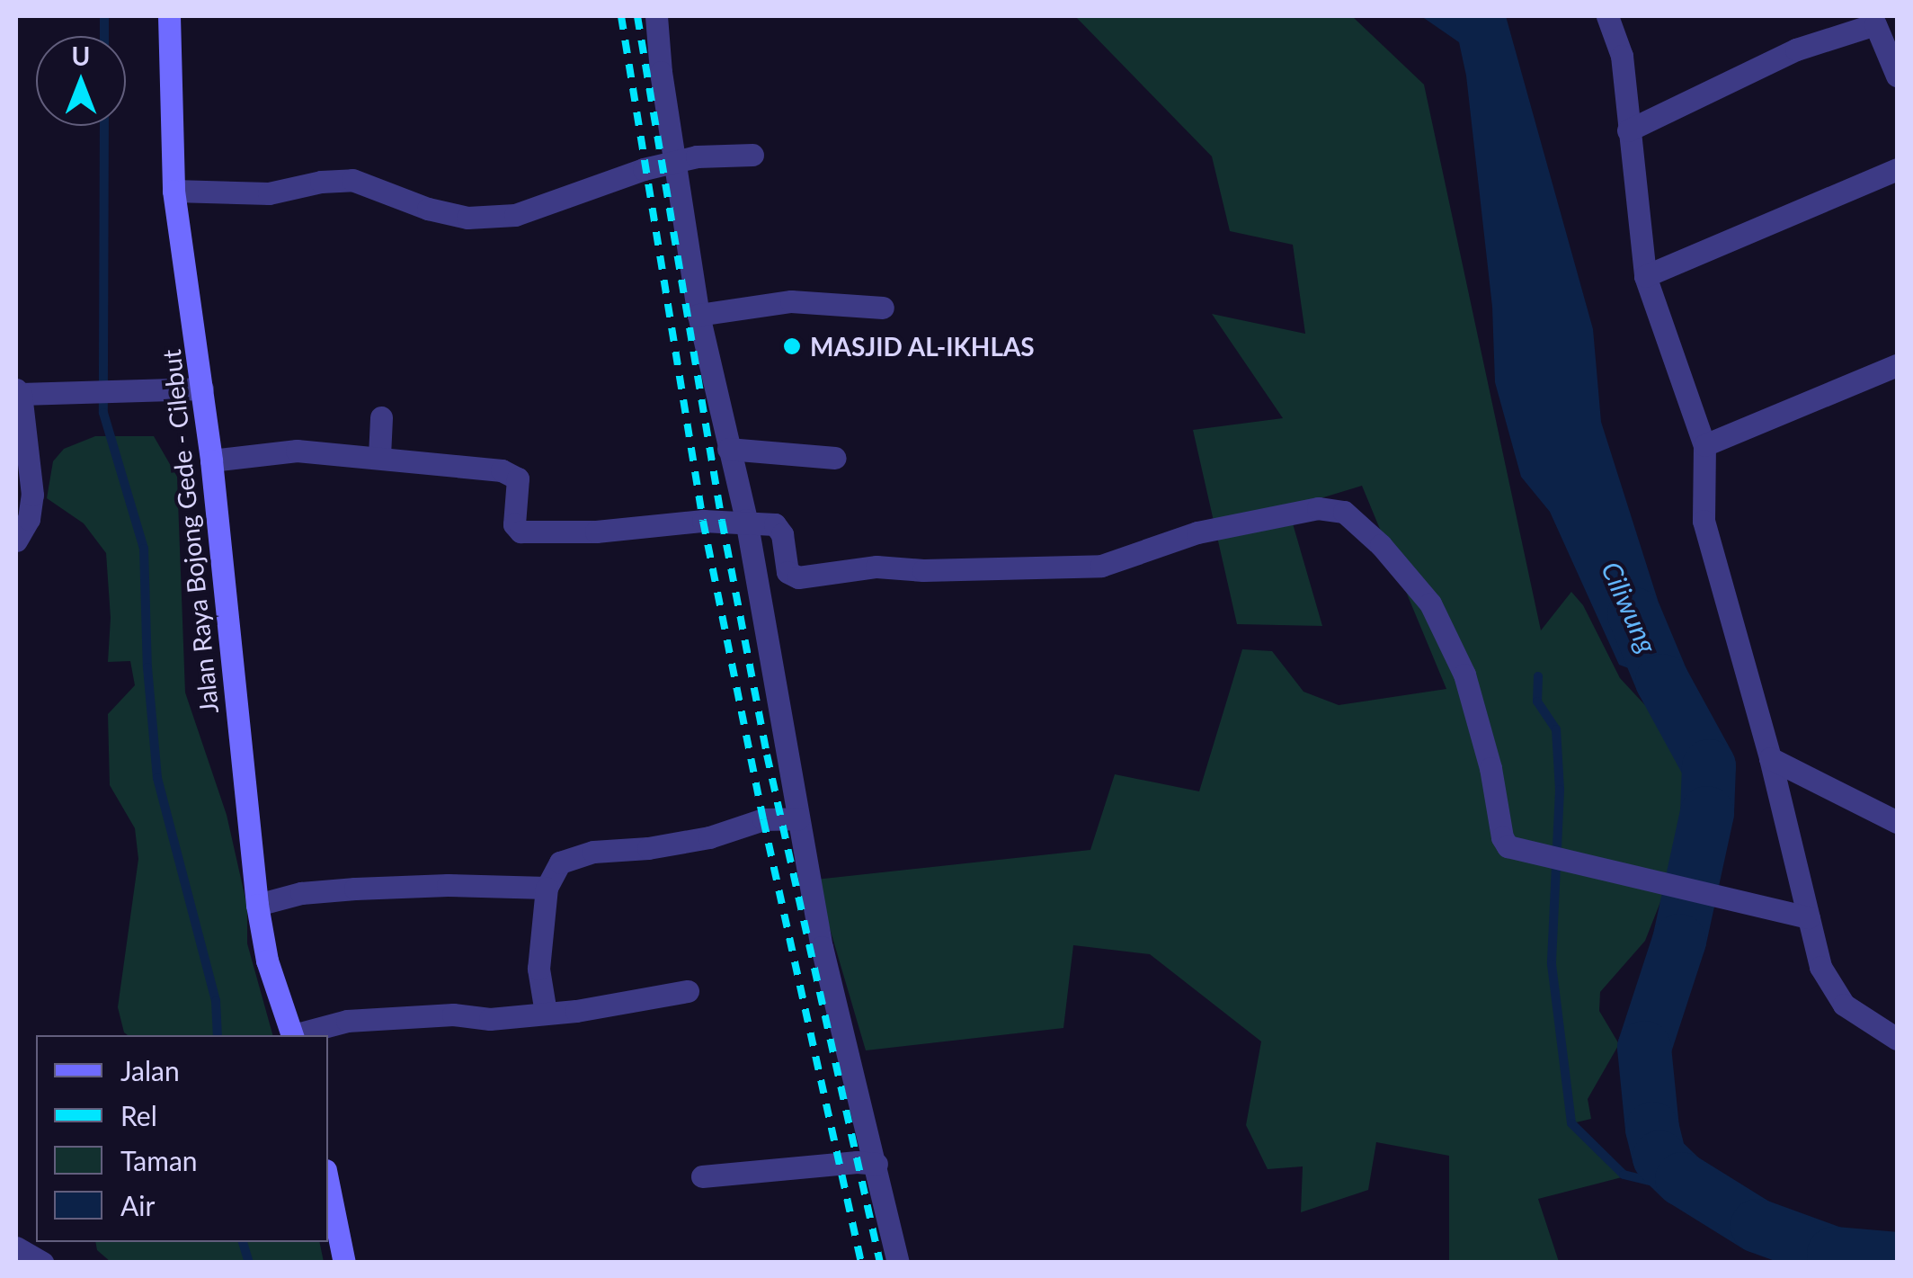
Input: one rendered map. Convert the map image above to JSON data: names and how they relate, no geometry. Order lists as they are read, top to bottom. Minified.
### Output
{"streets":{"main road":["Jalan Raya Bojong Gede - Cilebut"]},"water":["Ciliwung"],"places":["MASJID AL-IKHLAS"],"legend":["Jalan","Rel","Taman","Air"],"north":"top"}
